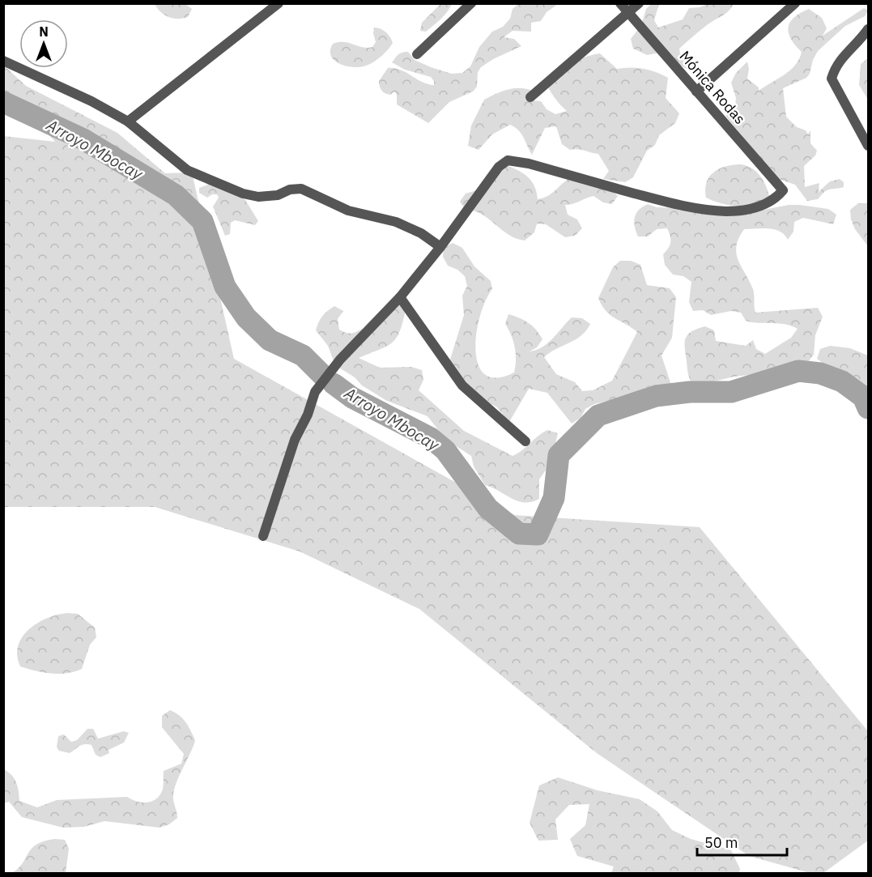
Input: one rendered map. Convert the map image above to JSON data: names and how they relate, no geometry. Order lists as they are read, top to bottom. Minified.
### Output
{"streets":{"street":["Mónica Rodas"]},"water":["Arroyo Mbocay"],"scale_bar":"50 m","north":"top"}
